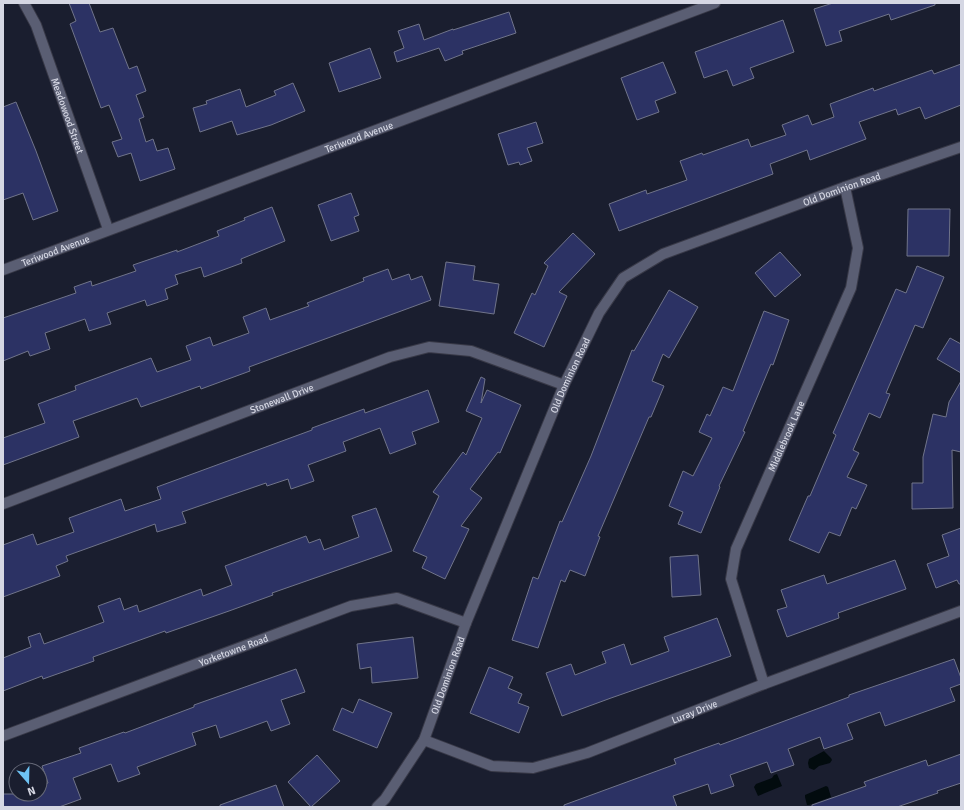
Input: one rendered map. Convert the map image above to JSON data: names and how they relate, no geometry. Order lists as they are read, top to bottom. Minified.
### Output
{"streets":{"street":["Meadowood Street","Teriwood Avenue","Old Dominion Road","Stonewall Drive","Middlebrook Lane","Yorketowne Road","Luray Drive"]},"crossings":[["Meadowood Street","Teriwood Avenue"],["Old Dominion Road","Stonewall Drive"],["Old Dominion Road","Middlebrook Lane"],["Old Dominion Road","Yorketowne Road"],["Old Dominion Road","Luray Drive"],["Middlebrook Lane","Luray Drive"]],"north":"bottom"}
